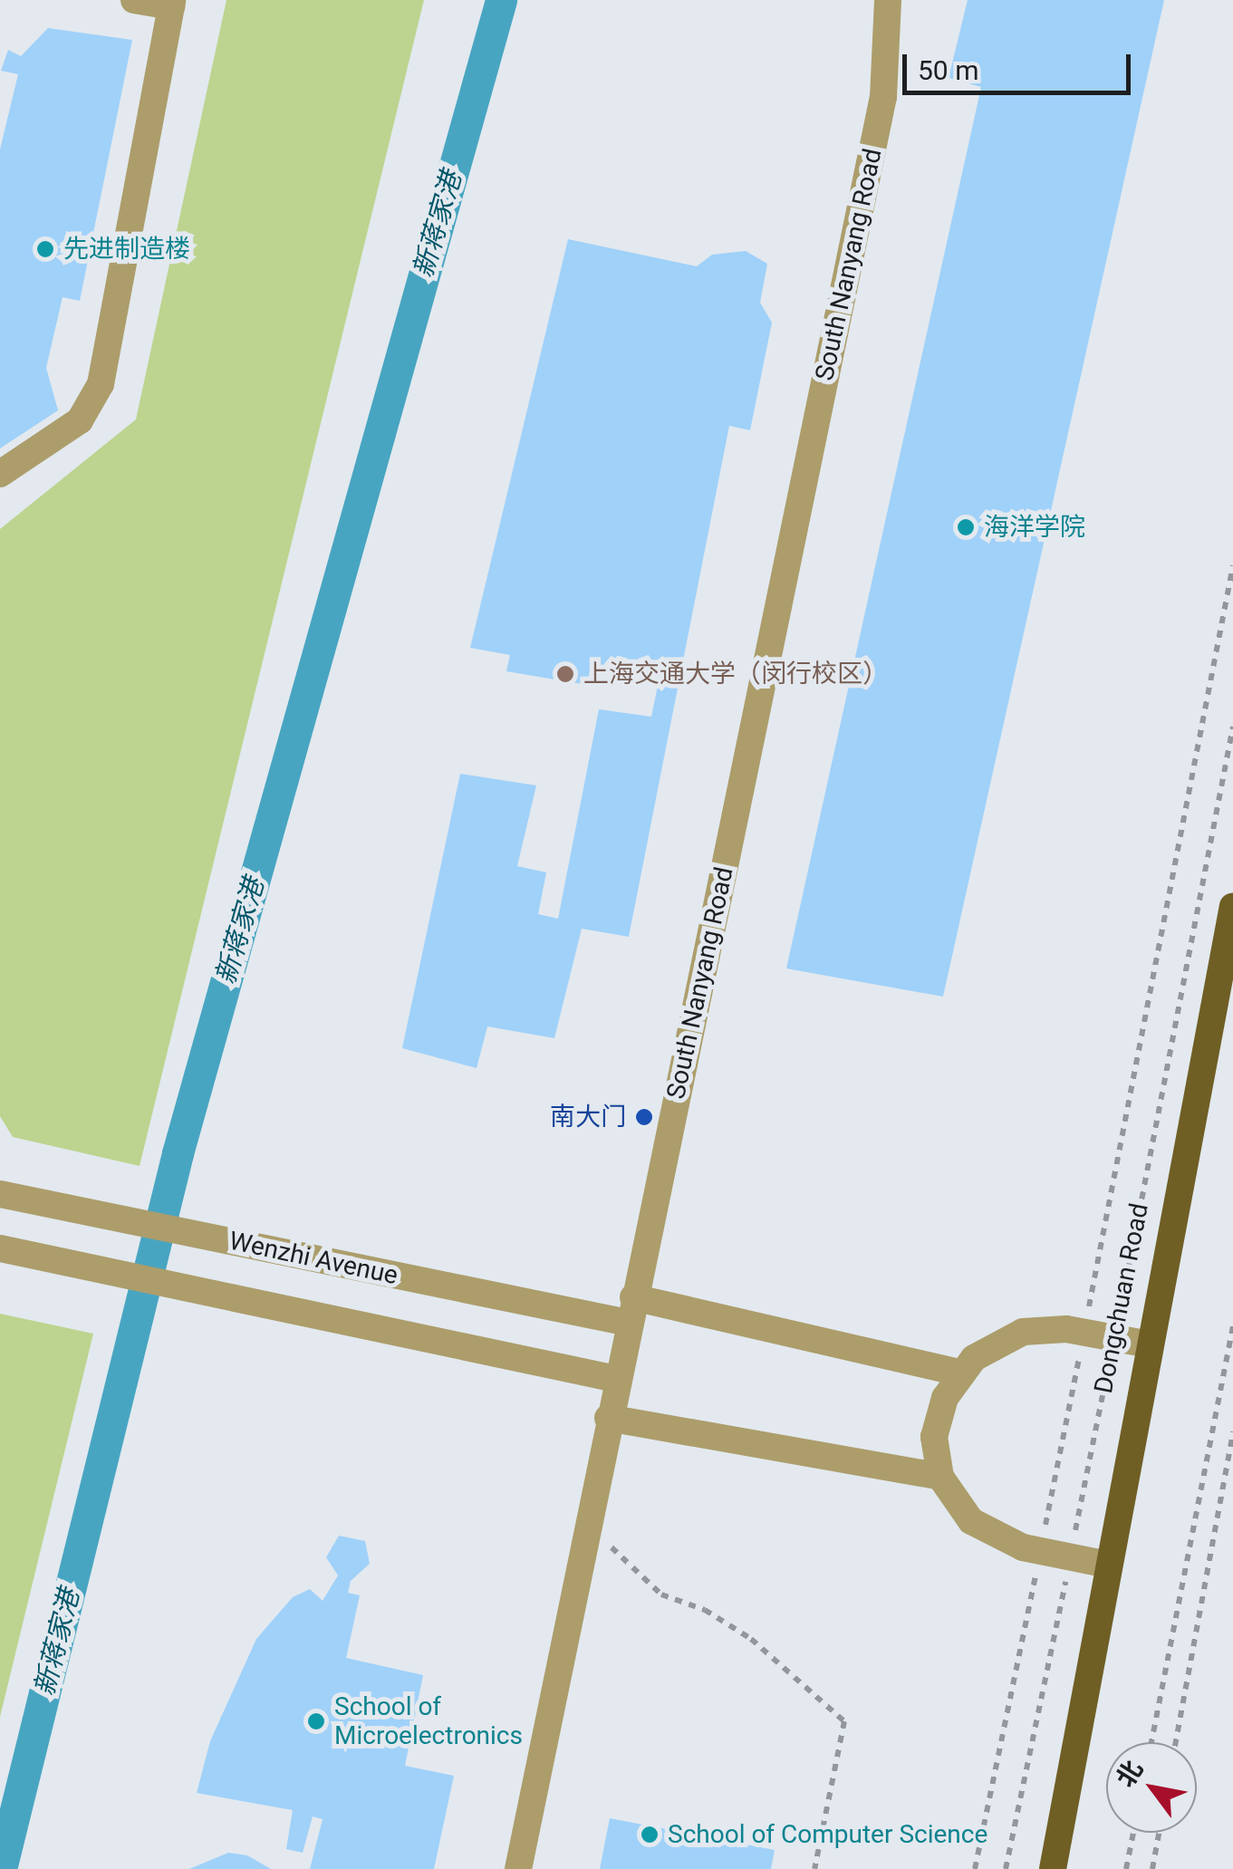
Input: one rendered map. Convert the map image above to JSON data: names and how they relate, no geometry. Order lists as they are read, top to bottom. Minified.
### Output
{"streets":{"main road":["Dongchuan Road"],"street":["South Nanyang Road","Wenzhi Avenue"]},"crossings":[["South Nanyang Road","Wenzhi Avenue"]],"water":["新蒋家港"],"places":["先进制造楼","海洋学院","上海交通大学（闵行校区）","南大门","School of Microelectronics","School of Computer Science"],"scale_bar":"50 m","north":"top left"}
